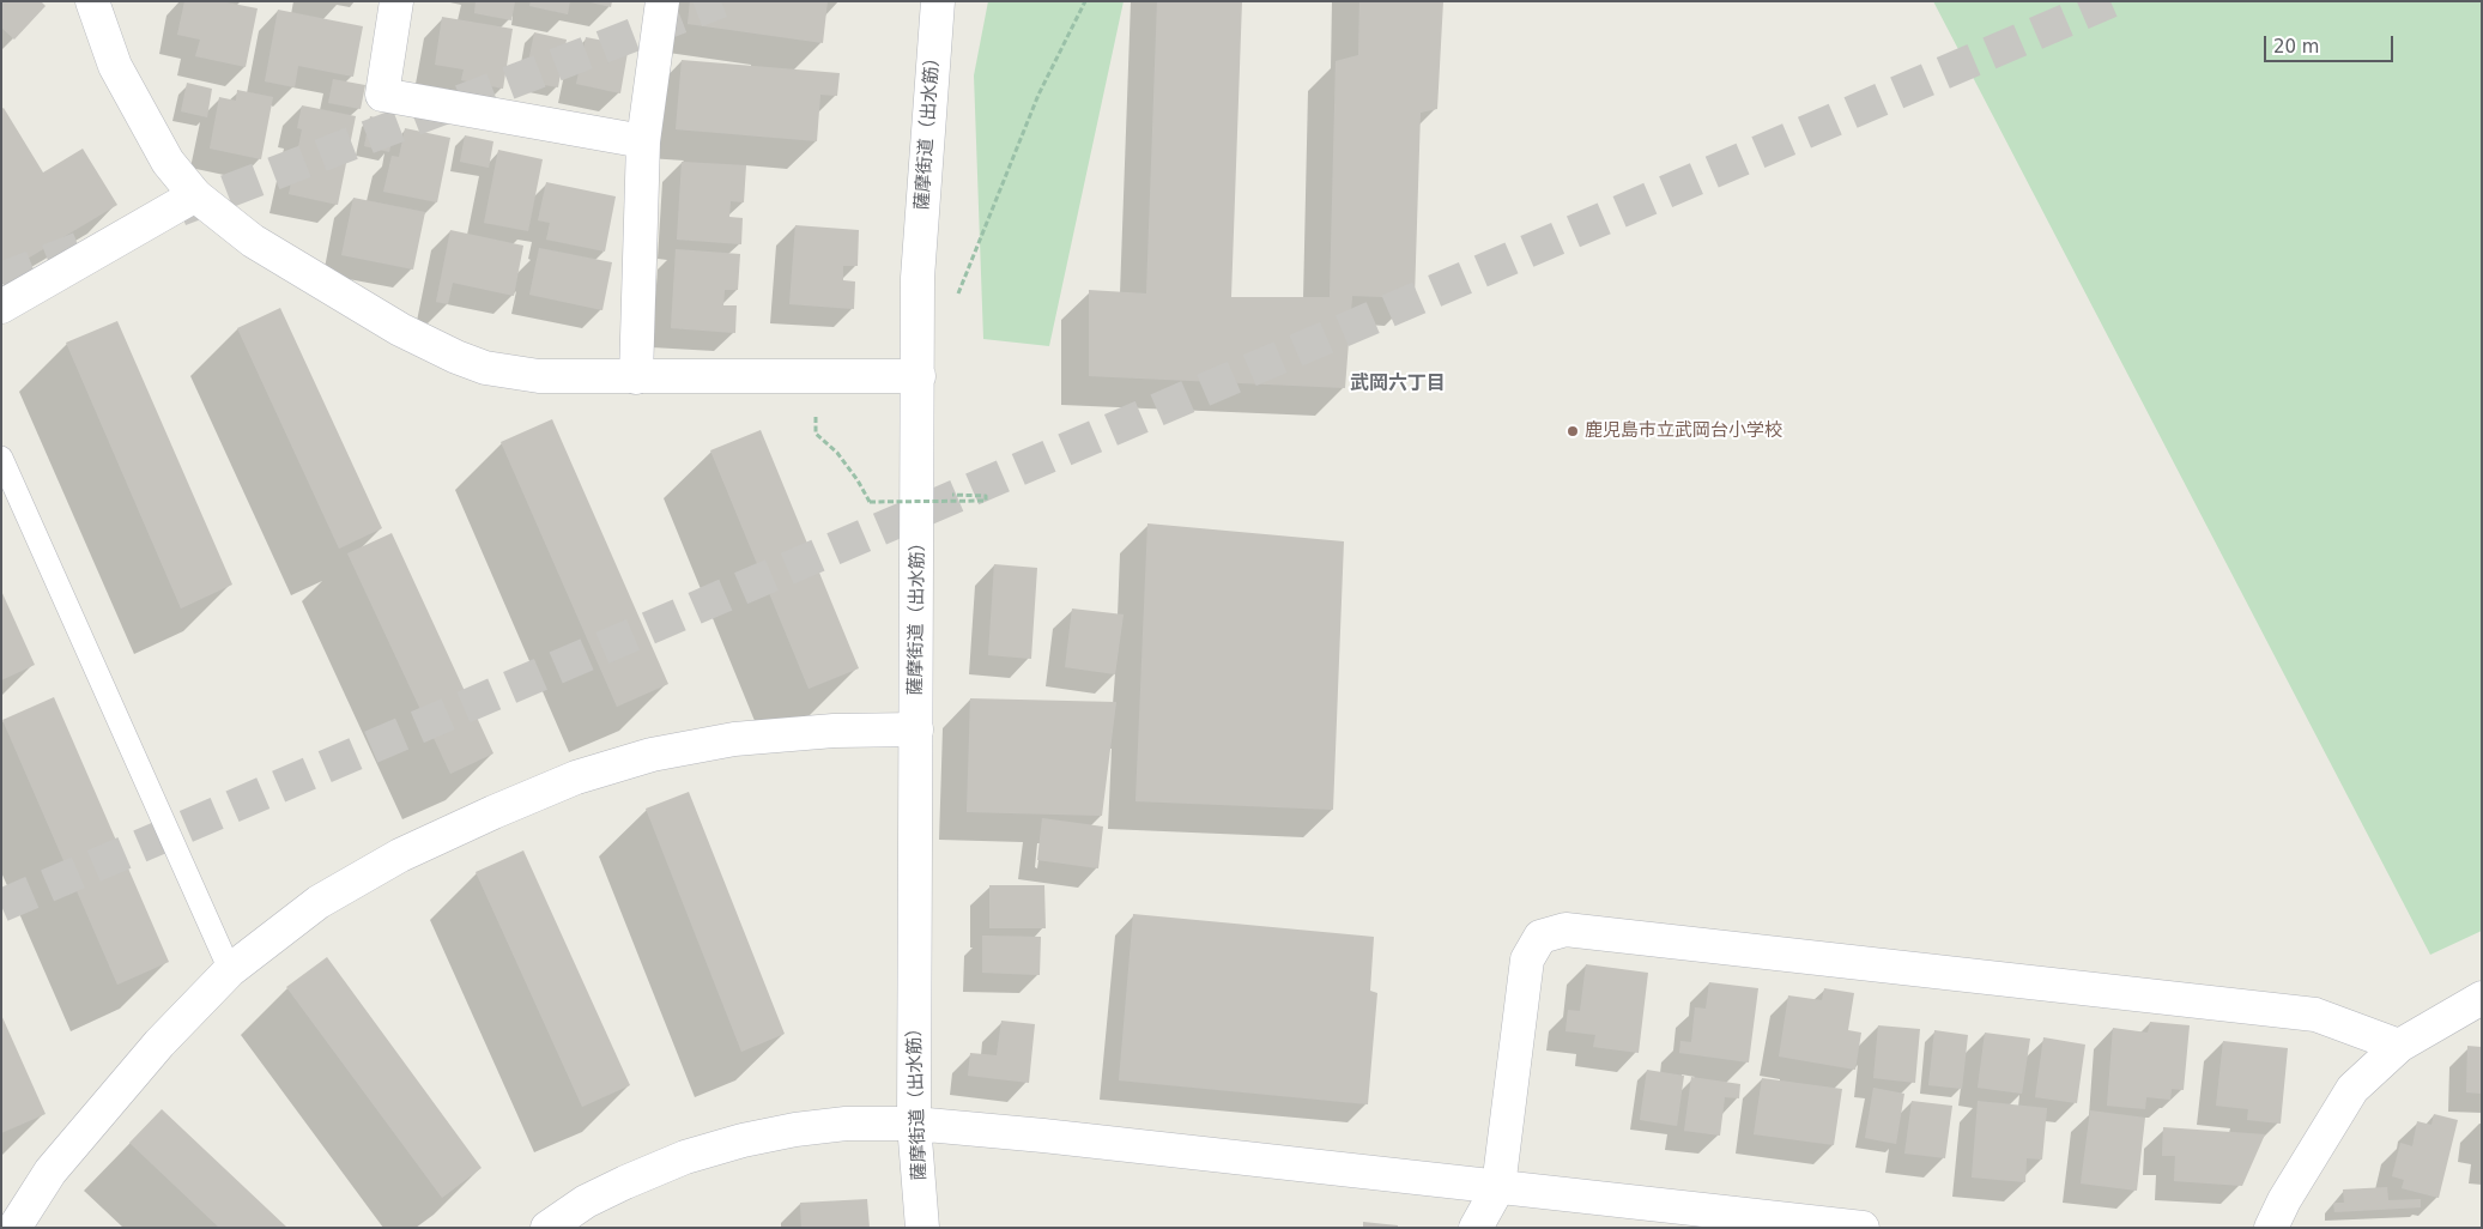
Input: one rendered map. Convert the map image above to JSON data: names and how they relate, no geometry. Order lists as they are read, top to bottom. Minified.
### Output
{"streets":{"street":["薩摩街道（出水筋）"]},"districts":["武岡六丁目"],"places":["鹿児島市立武岡台小学校"],"scale_bar":"20 m"}
